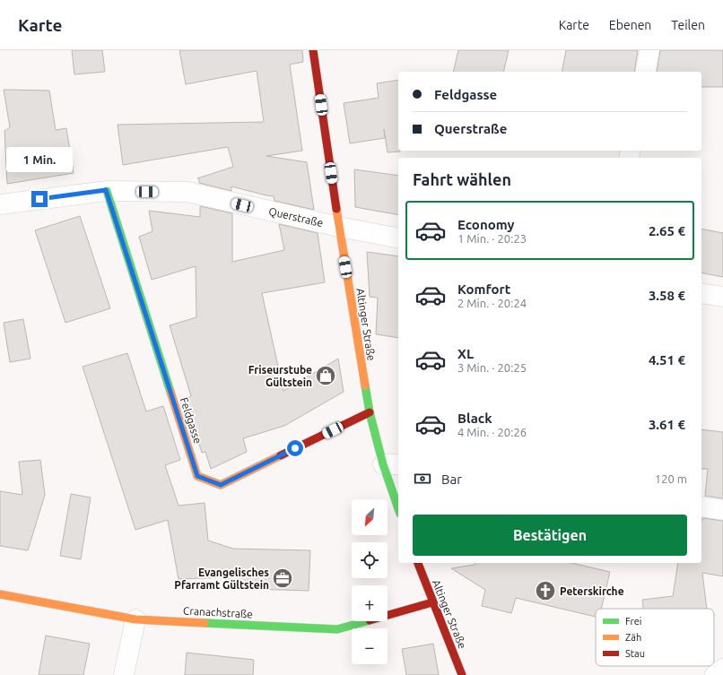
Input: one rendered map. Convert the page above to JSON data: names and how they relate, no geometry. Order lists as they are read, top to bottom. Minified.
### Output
{"streets":{"street":["Querstraße","Altinger Straße","Feldgasse","Cranachstraße"]},"crossings":[["Querstraße","Altinger Straße"],["Querstraße","Feldgasse"],["Altinger Straße","Feldgasse"],["Altinger Straße","Cranachstraße"]],"places":{"shop":["Friseurstube Gültstein"],"office":["Evangelisches Pfarramt Gültstein"],"church":["Peterskirche"]},"legend":["Frei","Zäh","Stau"],"north":"bottom left","page":{"header":"Karte","nav":["Karte","Ebenen","Teilen"],"banner":["Feldgasse","Querstraße"],"bubble":"1 Min.","heading":"Fahrt wählen","list":[{"name":"Economy","note":"1 Min. · 20:23","value":"2.65 €"},{"name":"Komfort","note":"2 Min. · 20:24","value":"3.58 €"},{"name":"XL","note":"3 Min. · 20:25","value":"4.51 €"},{"name":"Black","note":"4 Min. · 20:26","value":"3.61 €"}],"pay":["Bar","120 m"],"map_buttons":["+","−"],"buttons":"Bestätigen"}}
